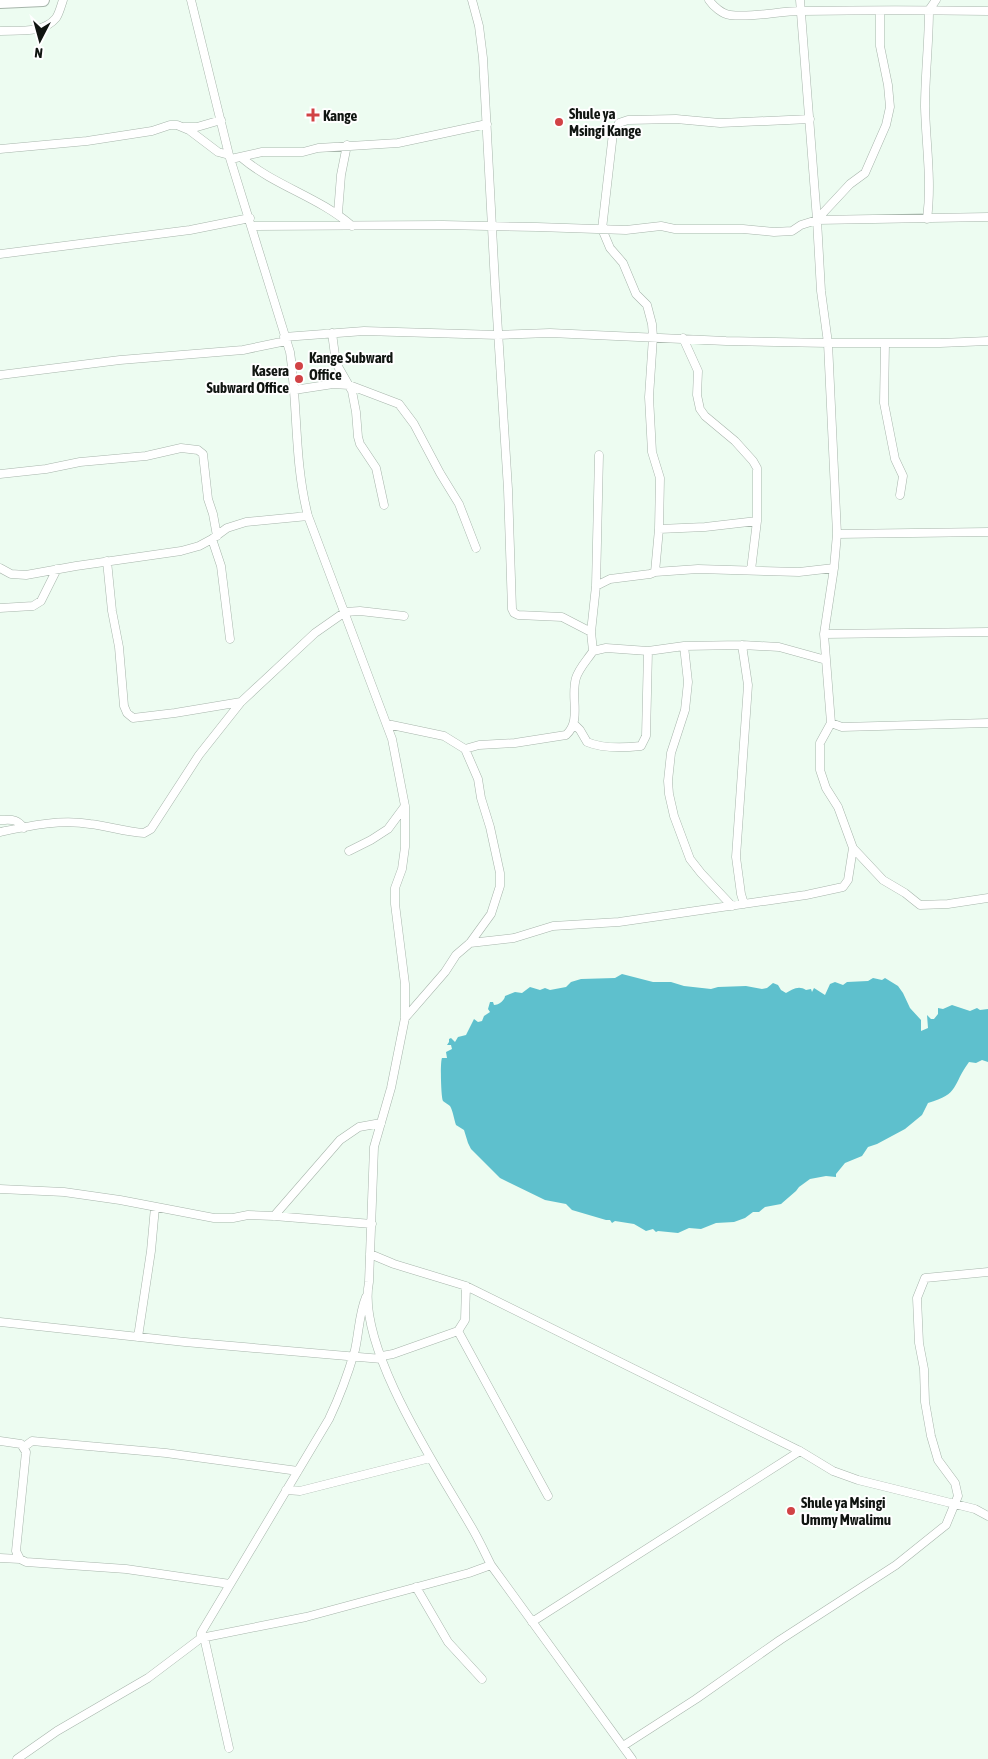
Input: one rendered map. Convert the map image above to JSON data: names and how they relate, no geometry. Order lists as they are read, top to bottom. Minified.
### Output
{"places":{"health":["Kange"],"other":["Shule ya Msingi Kange","Kange Subward Office","Kasera Subward Office","Shule ya Msingi Ummy Mwalimu"]},"north":"bottom"}
